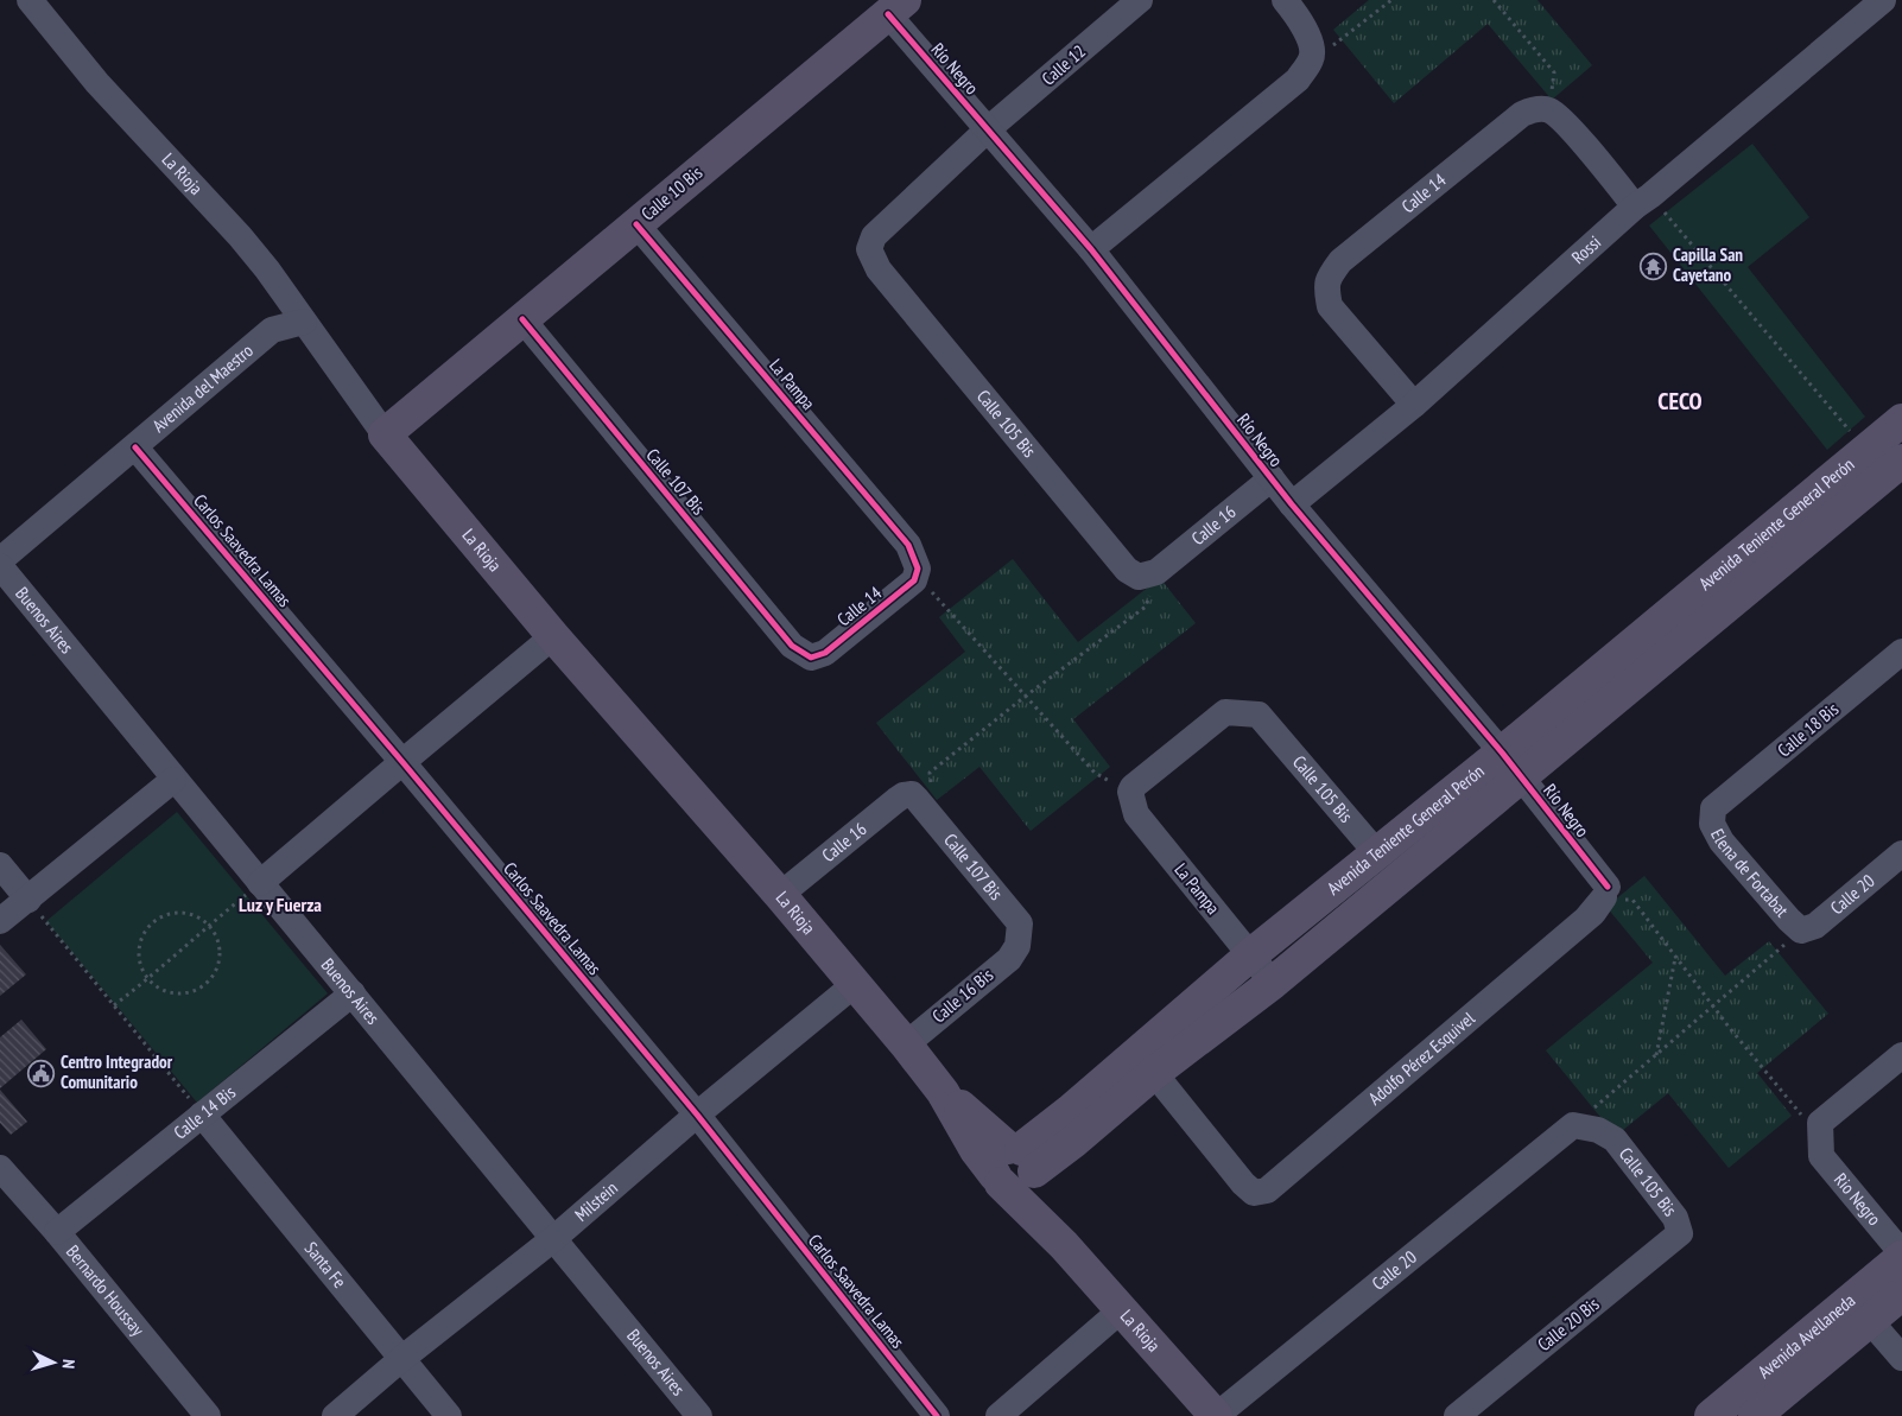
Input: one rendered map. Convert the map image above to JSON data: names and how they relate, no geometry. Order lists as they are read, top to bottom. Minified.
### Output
{"streets":{"main road":["La Rioja","Calle 10 Bis","Avenida Teniente General Perón","Avenida Avellaneda"],"street":["Calle 12","Río Negro","Calle 14","Rossi","La Pampa","Avenida del Maestro","Calle 105 Bis","Calle 107 Bis","Calle 16","Carlos Saavedra Lamas","Buenos Aires","Calle 18 Bis","Elena de Fortabat","Calle 20","Calle 16 Bis","Adolfo Pérez Esquivel","Calle 14 Bis","Rio Negro","Milstein","Santa Fe","Bernardo Houssay","Calle 20 Bis"]},"crossings":[["Calle 12","Río Negro"],["Calle 12","Calle 105 Bis"],["Río Negro","Calle 10 Bis"],["Río Negro","Rossi"],["Río Negro","Avenida Teniente General Perón"],["Río Negro","Calle 16"],["Río Negro","Adolfo Pérez Esquivel"],["La Rioja","Calle 10 Bis"],["La Rioja","Avenida del Maestro"],["La Rioja","Avenida Teniente General Perón"],["La Rioja","Calle 16"],["La Rioja","Calle 20"],["La Rioja","Calle 16 Bis"],["La Rioja","Milstein"],["Calle 10 Bis","La Pampa"],["Calle 10 Bis","Calle 107 Bis"],["Calle 14","Rossi"],["Calle 14","La Pampa"],["Calle 14","Calle 107 Bis"],["La Pampa","Calle 105 Bis"],["La Pampa","Avenida Teniente General Perón"],["Avenida del Maestro","Carlos Saavedra Lamas"],["Calle 105 Bis","Avenida Teniente General Perón"],["Calle 105 Bis","Calle 16"],["Calle 105 Bis","Calle 20"],["Calle 105 Bis","Calle 20 Bis"],["Calle 107 Bis","Calle 16"],["Calle 107 Bis","Calle 16 Bis"],["Avenida Teniente General Perón","Adolfo Pérez Esquivel"],["Carlos Saavedra Lamas","Milstein"],["Buenos Aires","Calle 14 Bis"],["Buenos Aires","Milstein"],["Calle 18 Bis","Elena de Fortabat"],["Elena de Fortabat","Calle 20"],["Calle 14 Bis","Santa Fe"],["Calle 14 Bis","Bernardo Houssay"],["Rio Negro","Avenida Avellaneda"],["Milstein","Santa Fe"]],"districts":["CECO","Luz y Fuerza"],"places":{"temple":["Capilla San Cayetano"],"public building":["Centro Integrador Comunitario"]},"north":"right"}
